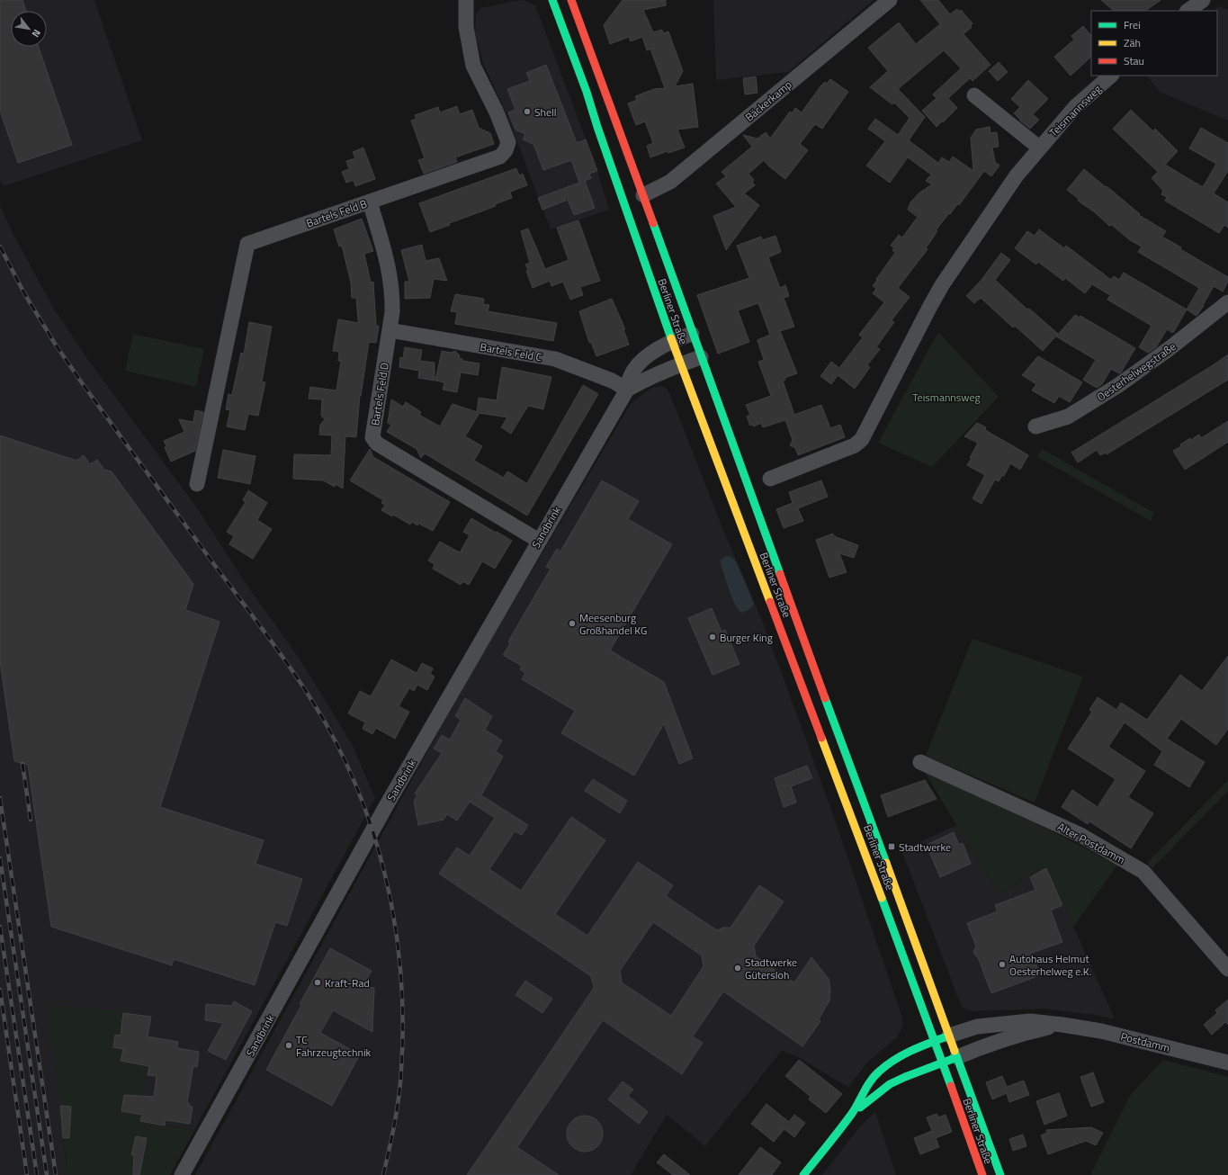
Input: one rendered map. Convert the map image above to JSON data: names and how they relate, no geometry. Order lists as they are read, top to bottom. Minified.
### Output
{"streets":{"main road":["Berliner Straße"],"street":["Bäckerkamp","Teismannsweg","Bartels Feld B","Bartels Feld C","Oesterhelwegstraße","Bartels Feld D","Sandbrink","Alter Postdamm","Postdamm"]},"crossings":[["Bäckerkamp","Berliner Straße"],["Bartels Feld B","Bartels Feld D"],["Berliner Straße","Sandbrink"],["Berliner Straße","Postdamm"],["Bartels Feld C","Bartels Feld D"],["Bartels Feld C","Sandbrink"],["Bartels Feld D","Sandbrink"]],"parks":["Teismannsweg"],"places":{"other":["Shell","Meesenburg Großhandel KG","Burger King","Autohaus Helmut Oesterhelweg e.K.","Stadtwerke Gütersloh","Kraft-Rad","TC Fahrzeugtechnik"],"transit":["Stadtwerke"]},"legend":["Frei","Zäh","Stau"],"north":"bottom right"}
